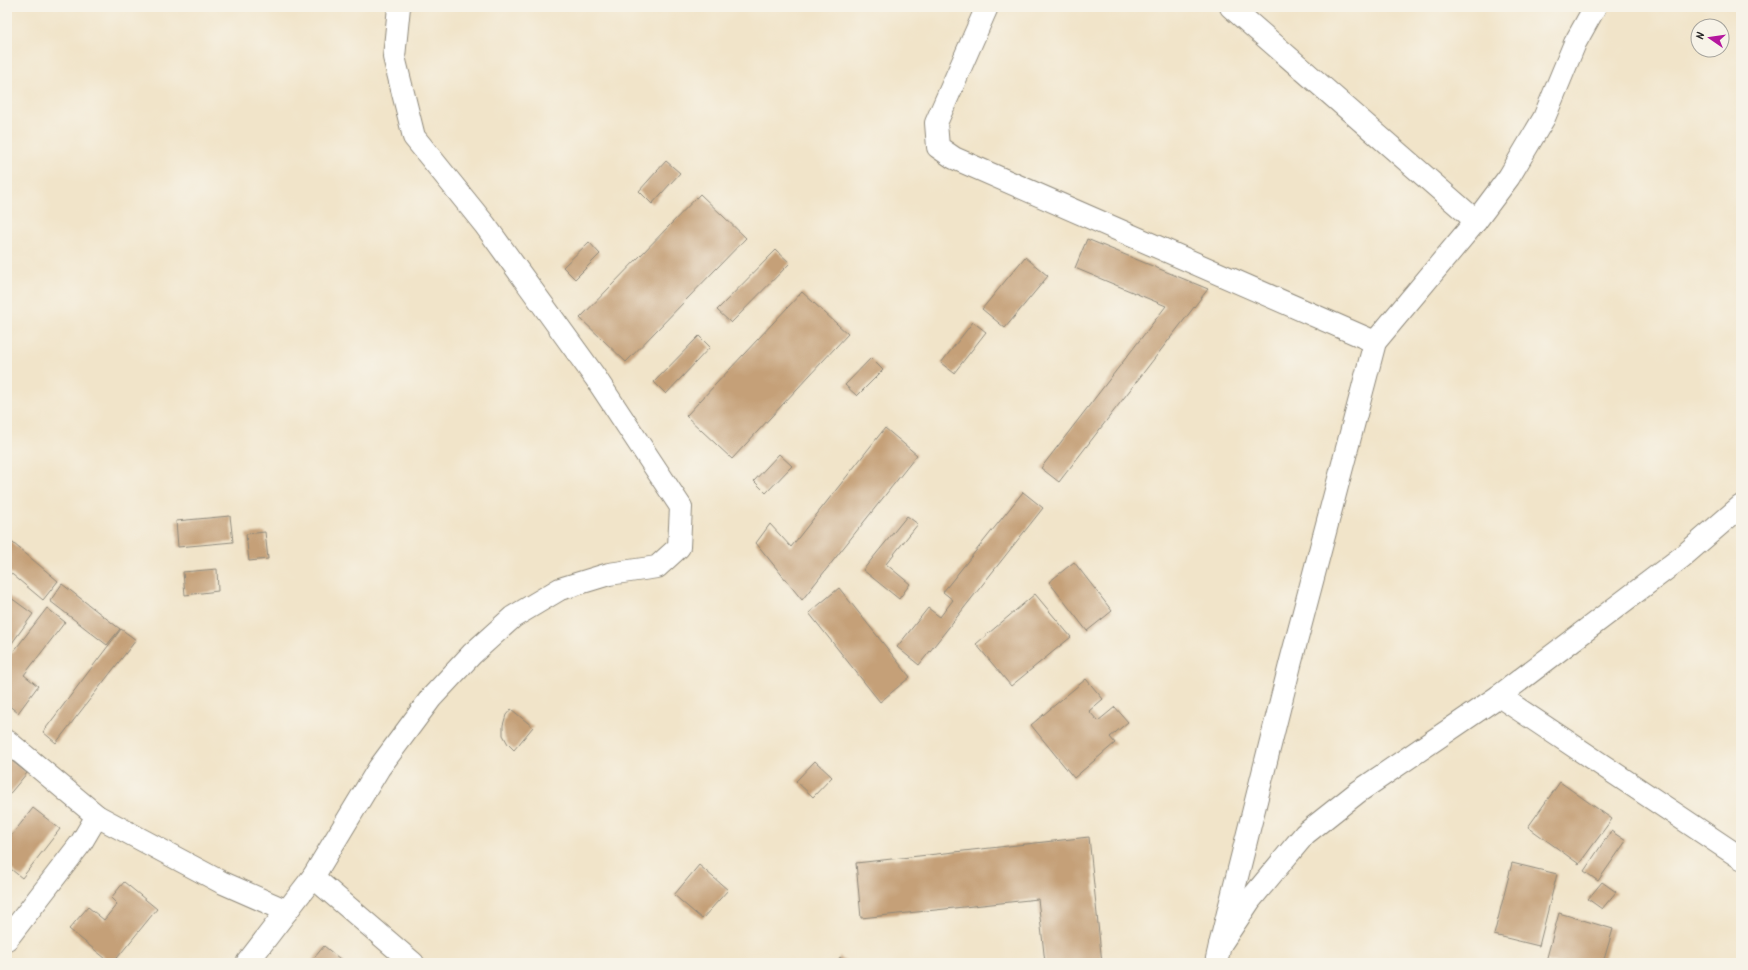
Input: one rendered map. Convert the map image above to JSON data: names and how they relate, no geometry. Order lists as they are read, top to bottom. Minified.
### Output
{"north":"left"}
